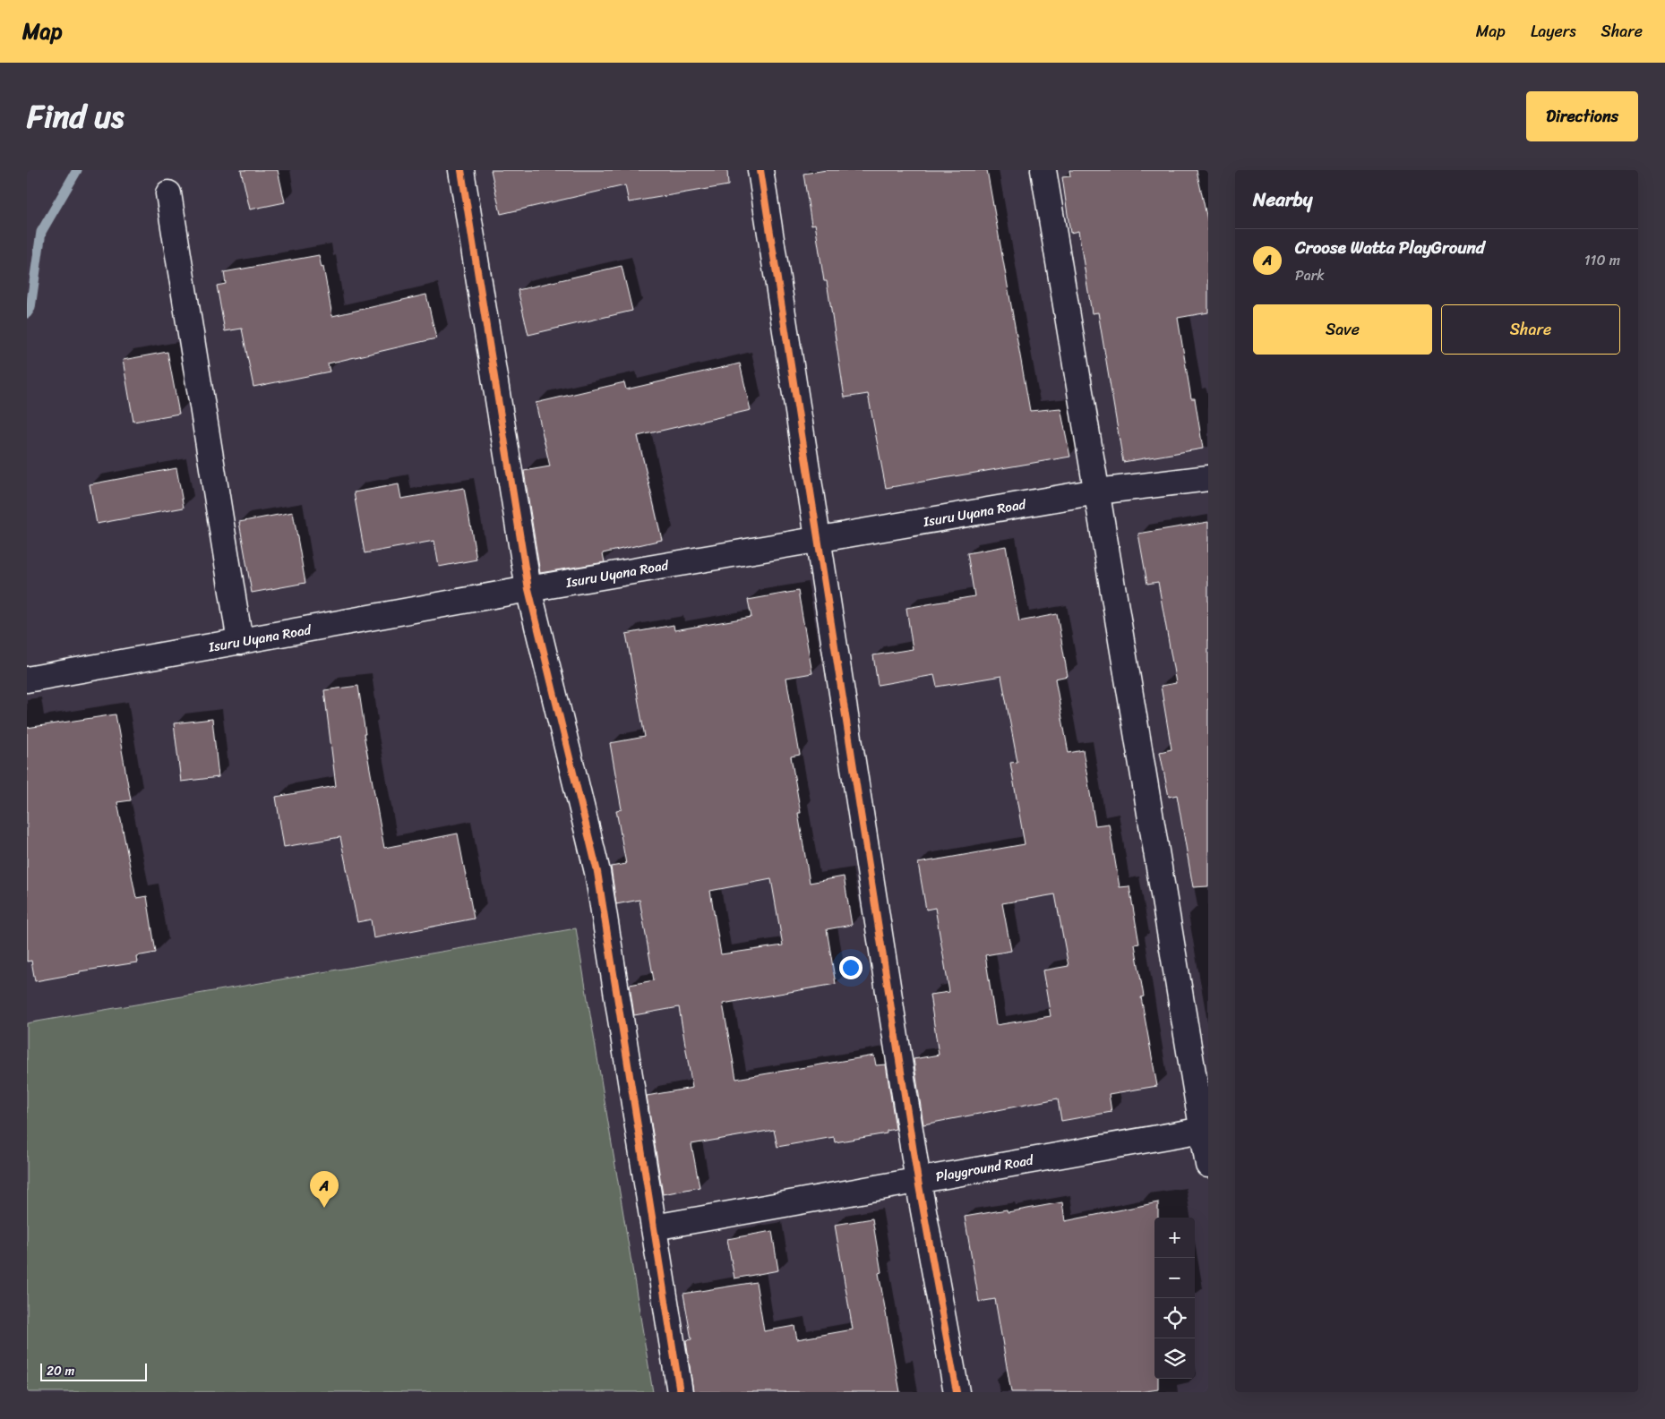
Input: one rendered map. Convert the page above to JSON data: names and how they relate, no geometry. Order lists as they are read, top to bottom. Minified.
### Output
{"streets":{"street":["Isuru Uyana Road","Playground Road"]},"scale_bar":"20 m","page":{"header":"Map","nav":["Map","Layers","Share"],"title":"Find us","buttons":["Directions",["Save","Share"]],"heading":"Nearby","list":[{"mark":"A","name":"Croose Watta PlayGround","note":"Park","value":"110 m"}],"pins":"A","map_buttons":["+","−"],"scale":"20 m"}}
